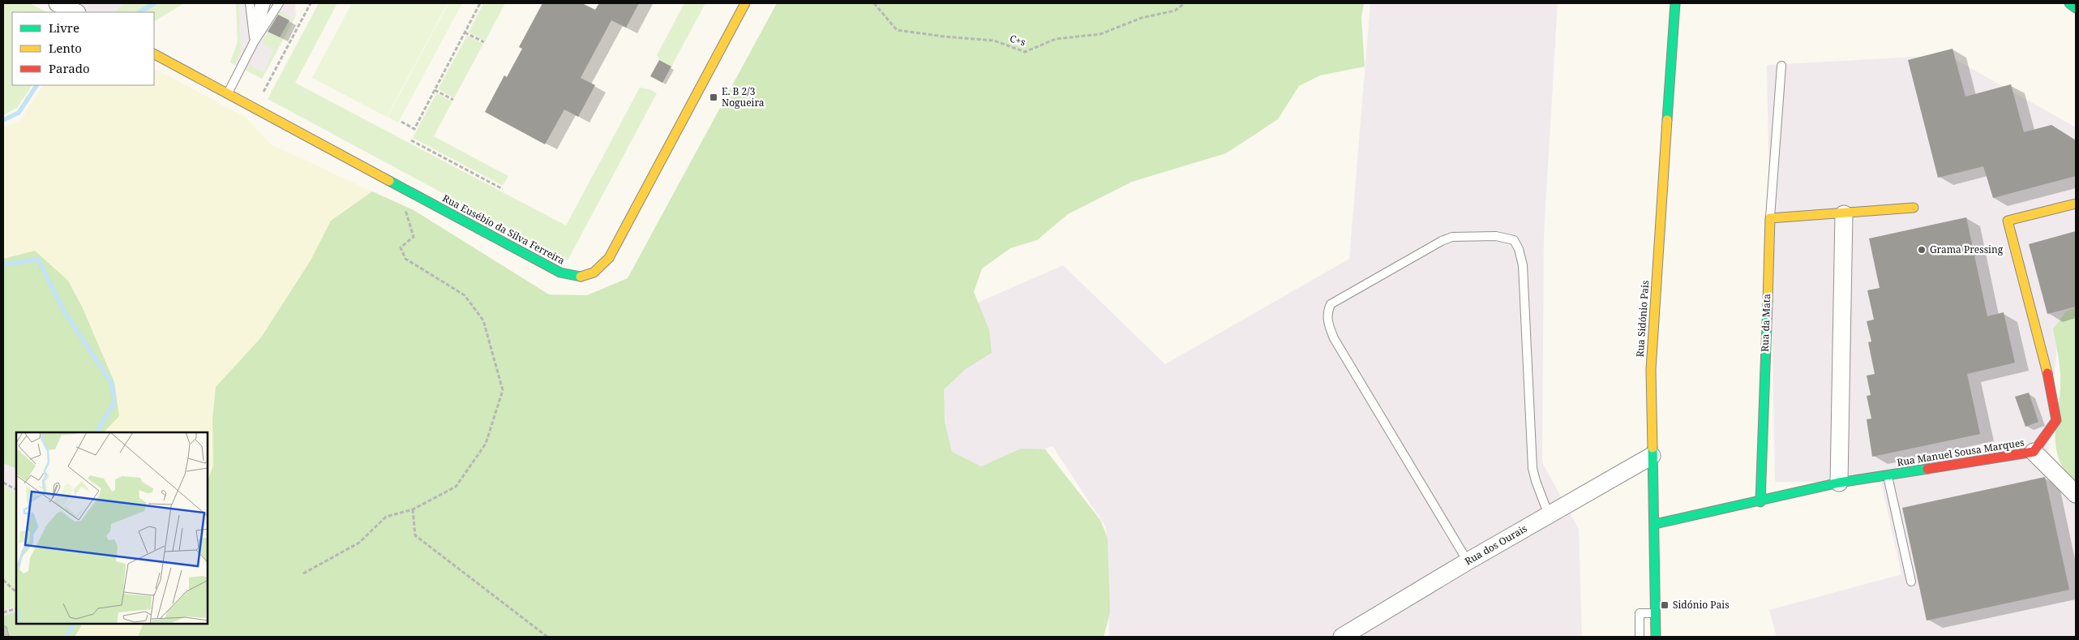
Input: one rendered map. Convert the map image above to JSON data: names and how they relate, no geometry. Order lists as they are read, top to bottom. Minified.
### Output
{"streets":{"street":["Rua Eusébio da Silva Ferreira","Rua Sidónio Pais","Rua da Mata","Rua Manuel Sousa Marques","Rua dos Ourais"],"path":["C+s"]},"crossings":[["Rua Sidónio Pais","Rua Manuel Sousa Marques"],["Rua Sidónio Pais","Rua dos Ourais"],["Rua da Mata","Rua Manuel Sousa Marques"]],"places":{"transit":["E. B 2/3 Nogueira","Sidónio Pais"],"other":["Grama Pressing"]},"legend":["Livre","Lento","Parado"]}
